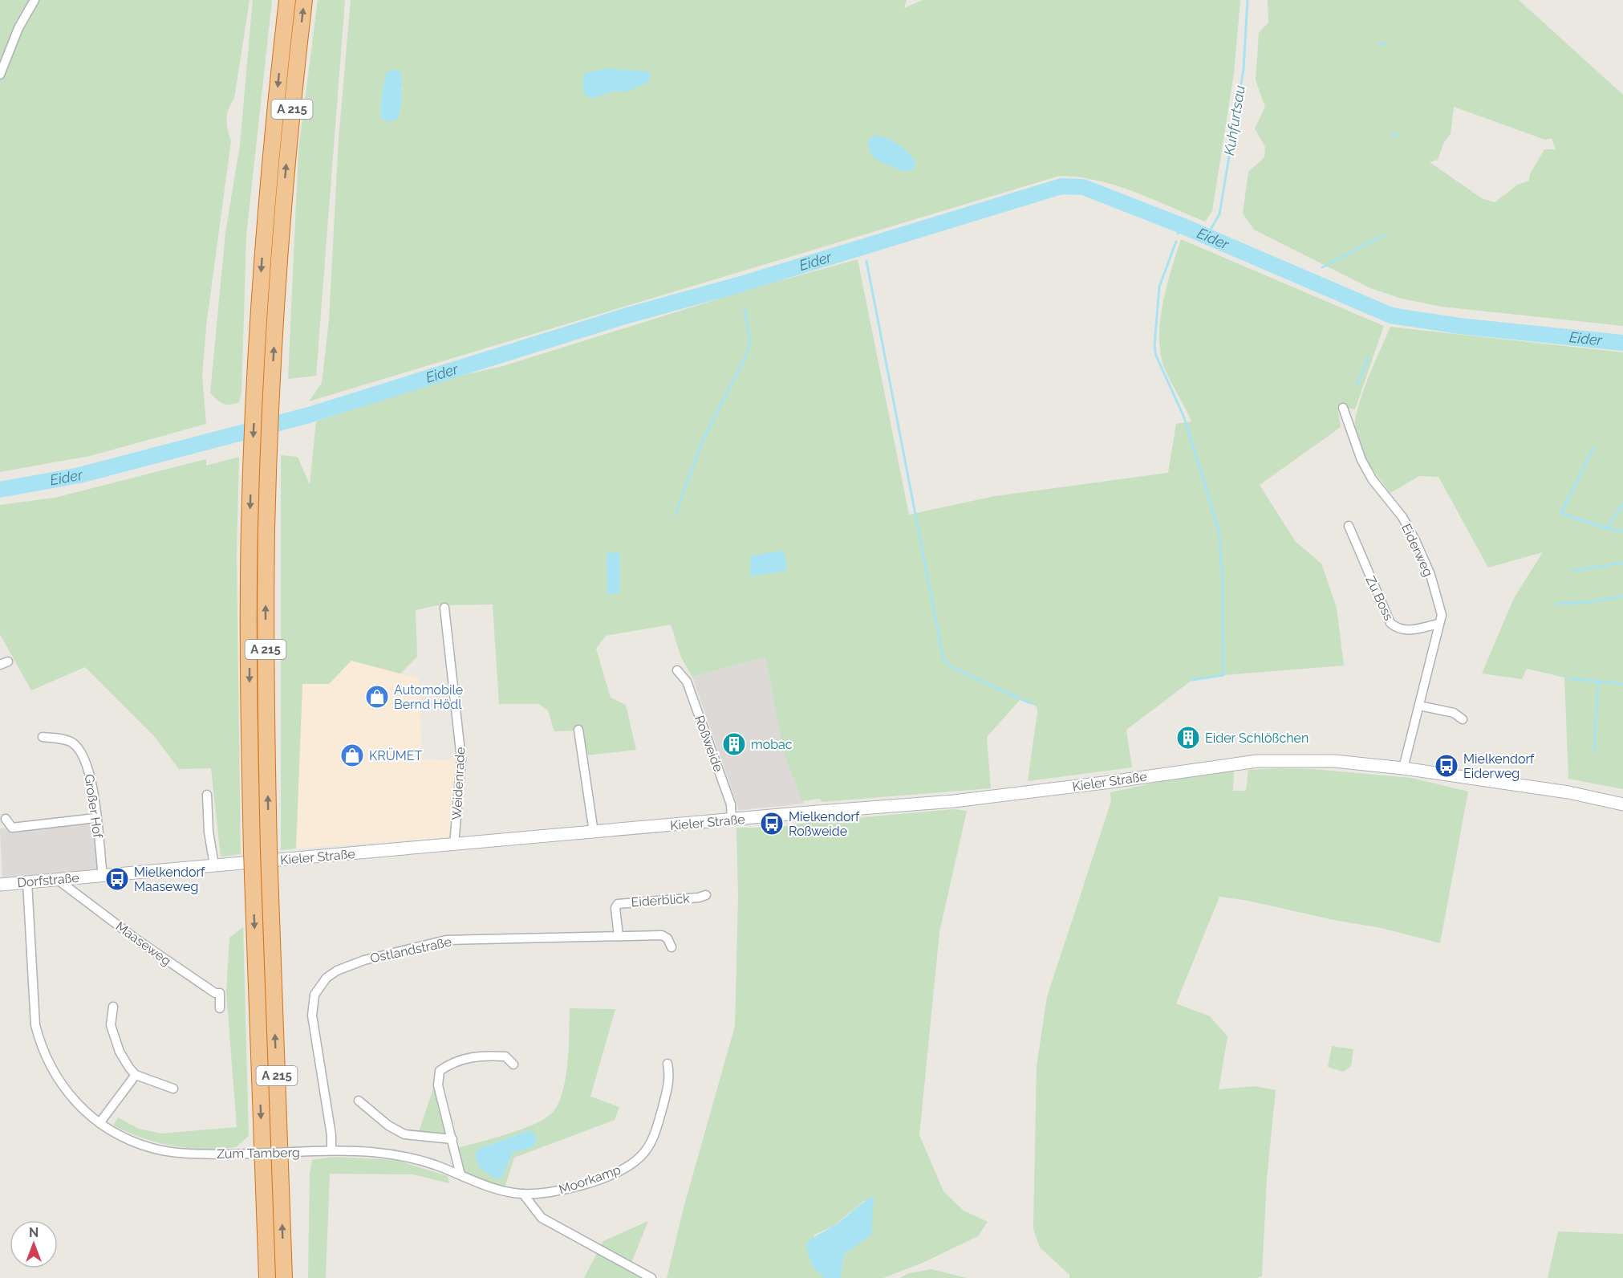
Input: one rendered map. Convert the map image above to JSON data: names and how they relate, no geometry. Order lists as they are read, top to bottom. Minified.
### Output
{"streets":{"highway":["A 215"],"street":["Eiderweg","Zu Boss","Roßweide","Kieler Straße","Weidenrade","Großer Hof","Dorfstraße","Eiderblick","Maaseweg","Ostlandstraße","Zum Tamberg","Moorkamp"]},"crossings":[["Eiderweg","Zu Boss"],["Eiderweg","Kieler Straße"],["Roßweide","Kieler Straße"],["Kieler Straße","Weidenrade"],["Kieler Straße","Großer Hof"],["Kieler Straße","Dorfstraße"],["Großer Hof","Dorfstraße"],["Dorfstraße","Maaseweg"],["Dorfstraße","Zum Tamberg"],["Eiderblick","Ostlandstraße"],["Ostlandstraße","Zum Tamberg"],["Zum Tamberg","Moorkamp"]],"water":["Kuhfurtsau","Eider"],"places":{"shop":["Automobile Bernd Hödl","KRÜMET"],"building":["Eider Schlößchen","mobac"],"bus stop":["Mielkendorf Eiderweg","Mielkendorf Roßweide","Mielkendorf Maaseweg"]},"north":"top"}
